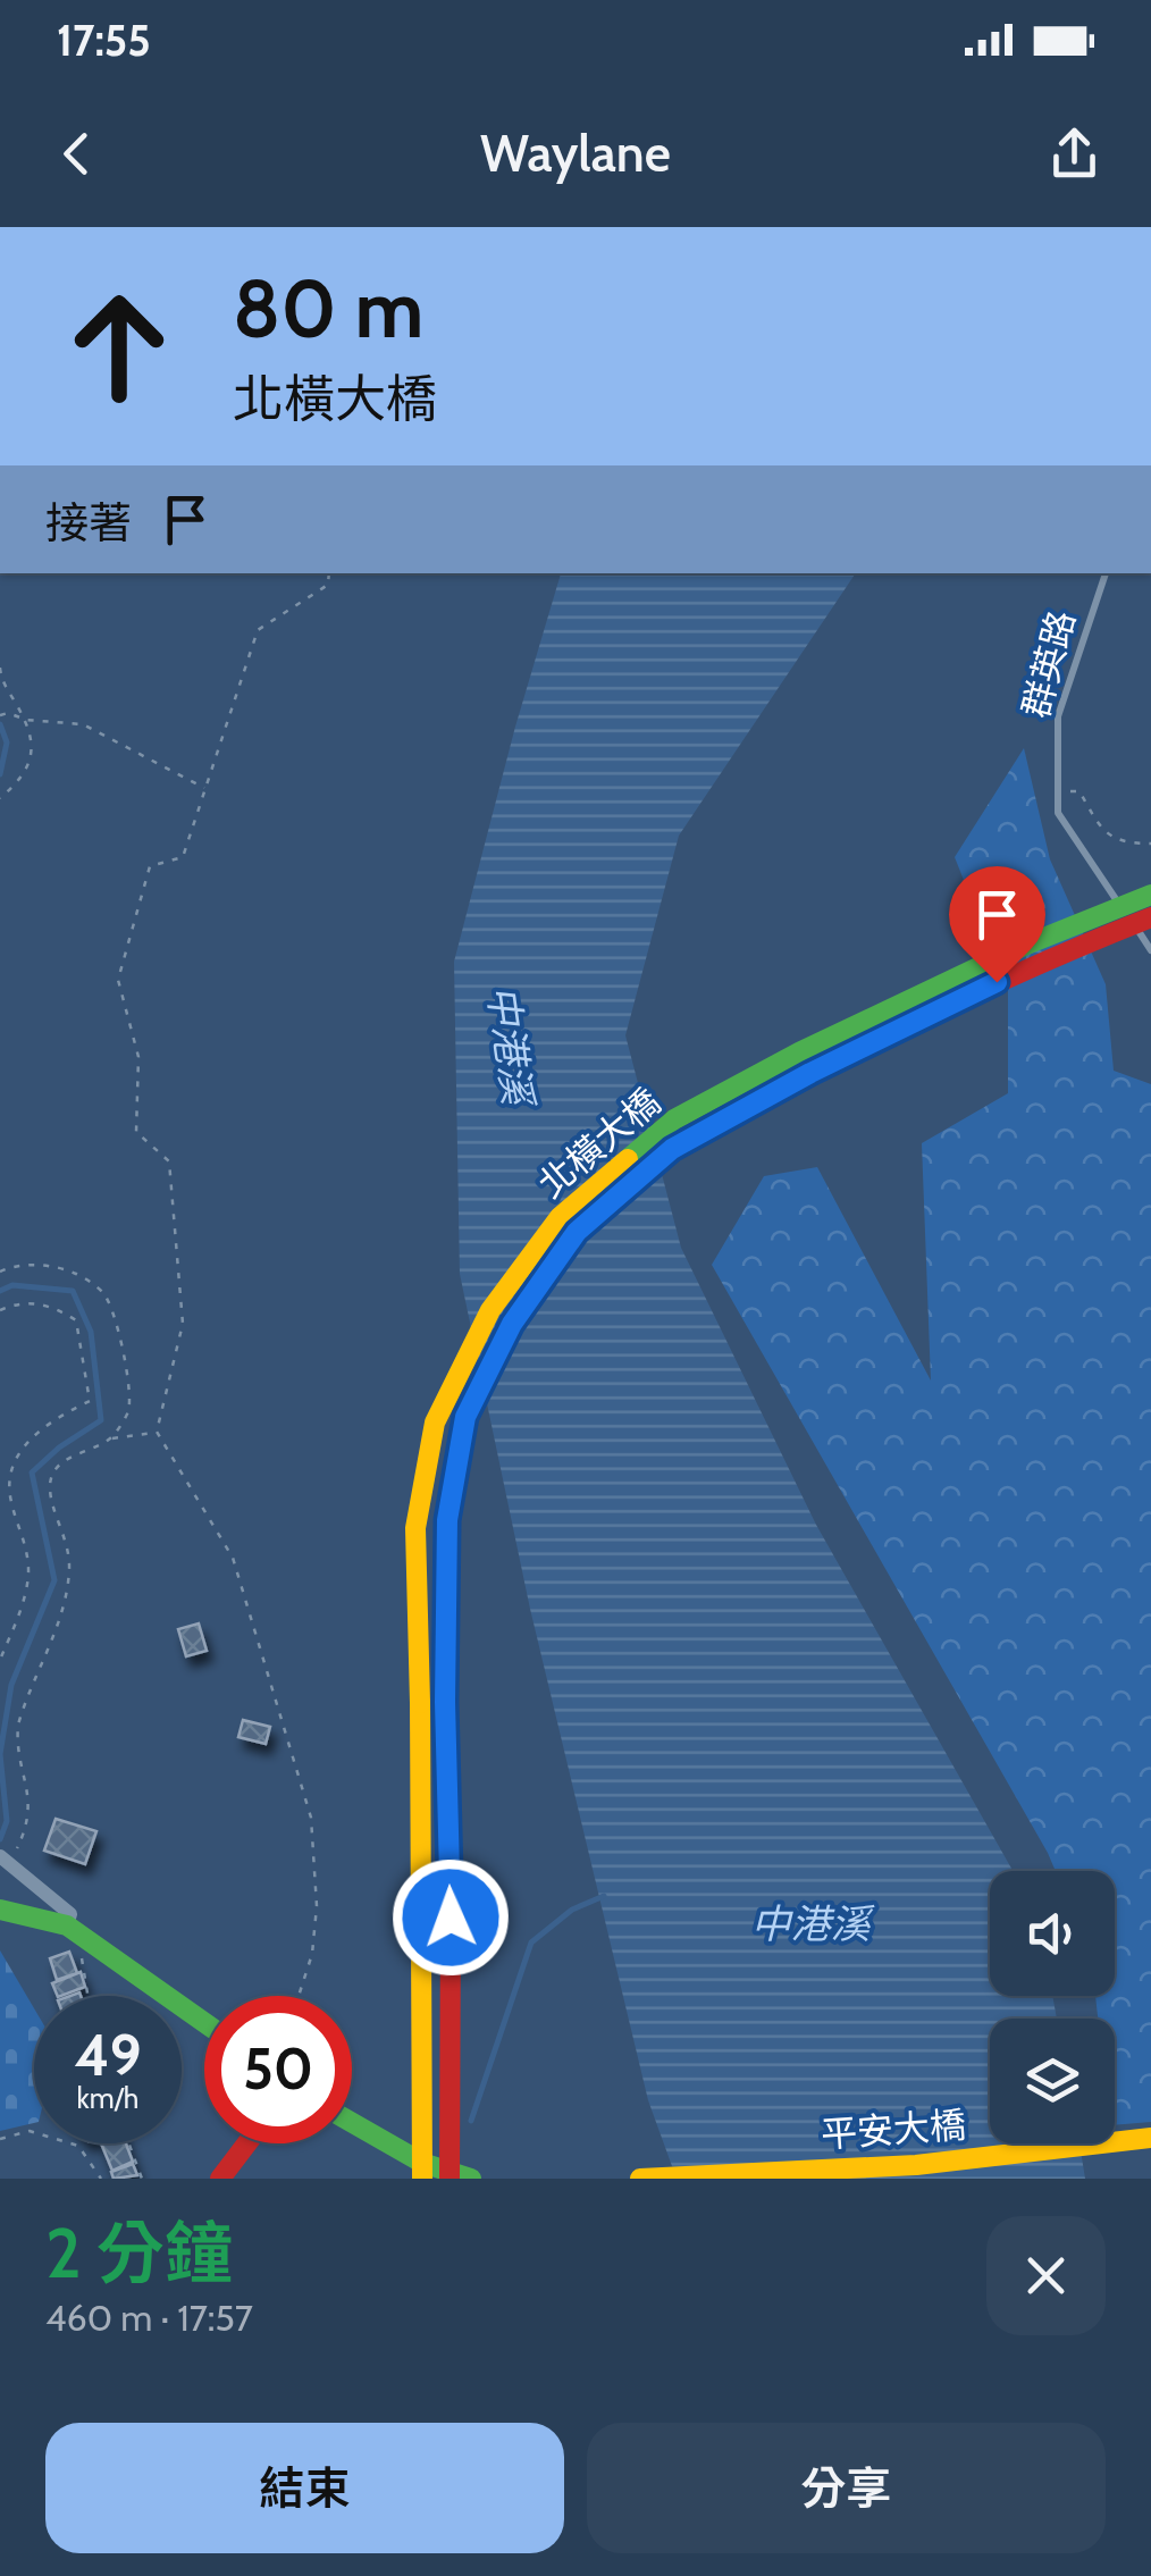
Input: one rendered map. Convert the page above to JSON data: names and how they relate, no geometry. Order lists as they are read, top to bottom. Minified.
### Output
{"streets":{"main road":["北橫大橋","平安大橋"],"lane":["群英路"]},"water":["中港溪"],"page":{"status":"17:55","header":"Waylane","turn":["80 m","北橫大橋"],"then":"接著","speed":"49 km/h","limit":"50","heading":["2 分鐘","460 m · 17:57"],"buttons":["結束","分享"]}}
